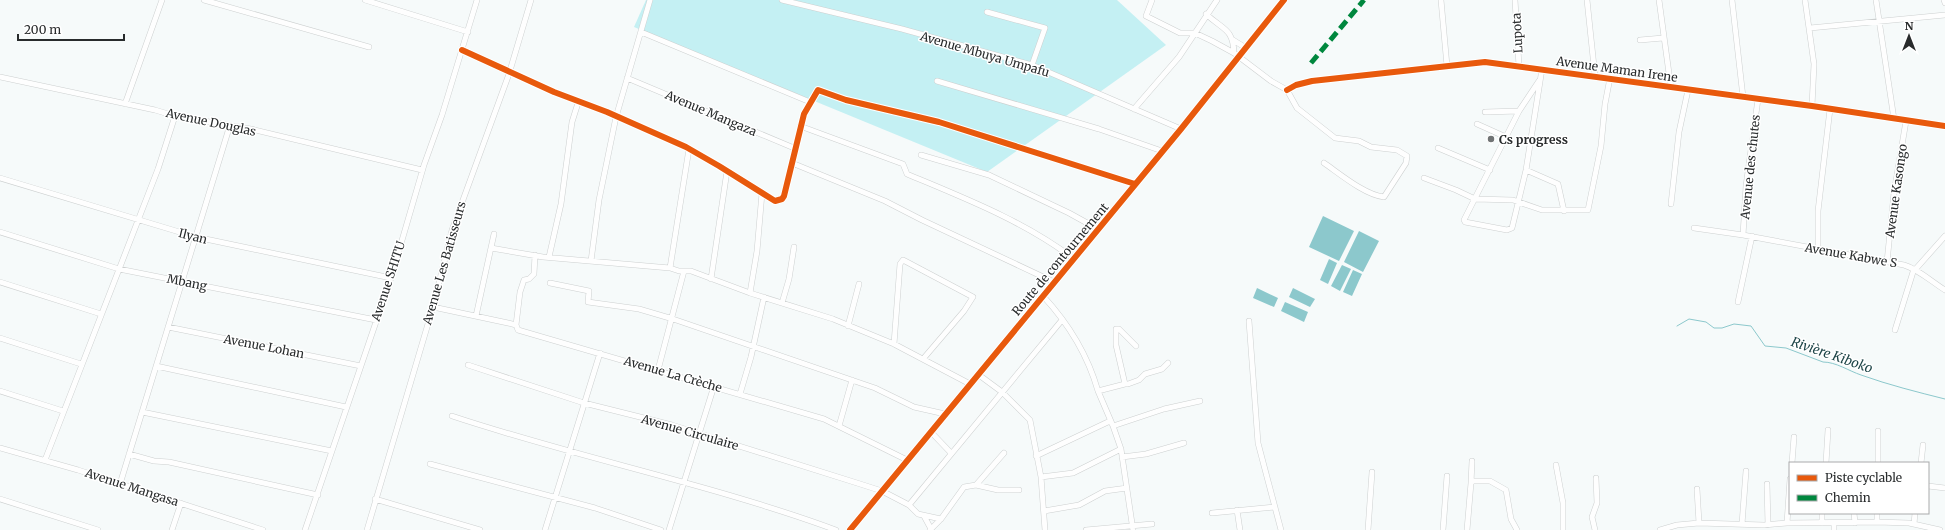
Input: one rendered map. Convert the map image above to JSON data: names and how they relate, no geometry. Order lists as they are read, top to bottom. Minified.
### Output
{"streets":{"street":["Lupota","Avenue Mbuya Umpafu","Avenue Maman Irene","Avenue Mangaza","Avenue Douglas","Avenue des chutes","Avenue Kasongo","Ilyan","Avenue Kabwe S","Route de contournement","Avenue Les Batisseurs","Avenue SHITU","Mbang","Avenue Lohan","Avenue La Crèche","Avenue Circulaire","Avenue Mangasa"]},"crossings":[["Lupota","Avenue Maman Irene"],["Avenue Mbuya Umpafu","Route de contournement"],["Avenue Maman Irene","Avenue des chutes"],["Avenue Maman Irene","Avenue Kasongo"],["Avenue Douglas","Avenue SHITU"],["Avenue des chutes","Avenue Kabwe S"],["Avenue Kasongo","Avenue Kabwe S"],["Ilyan","Avenue SHITU"],["Route de contournement","Avenue La Crèche"],["Route de contournement","Avenue Circulaire"],["Avenue Les Batisseurs","Avenue La Crèche"],["Avenue SHITU","Mbang"],["Avenue SHITU","Avenue Lohan"]],"water":["Rivière Kiboko"],"places":["Cs progress"],"legend":["Piste cyclable","Chemin"],"scale_bar":"200 m","north":"top"}
